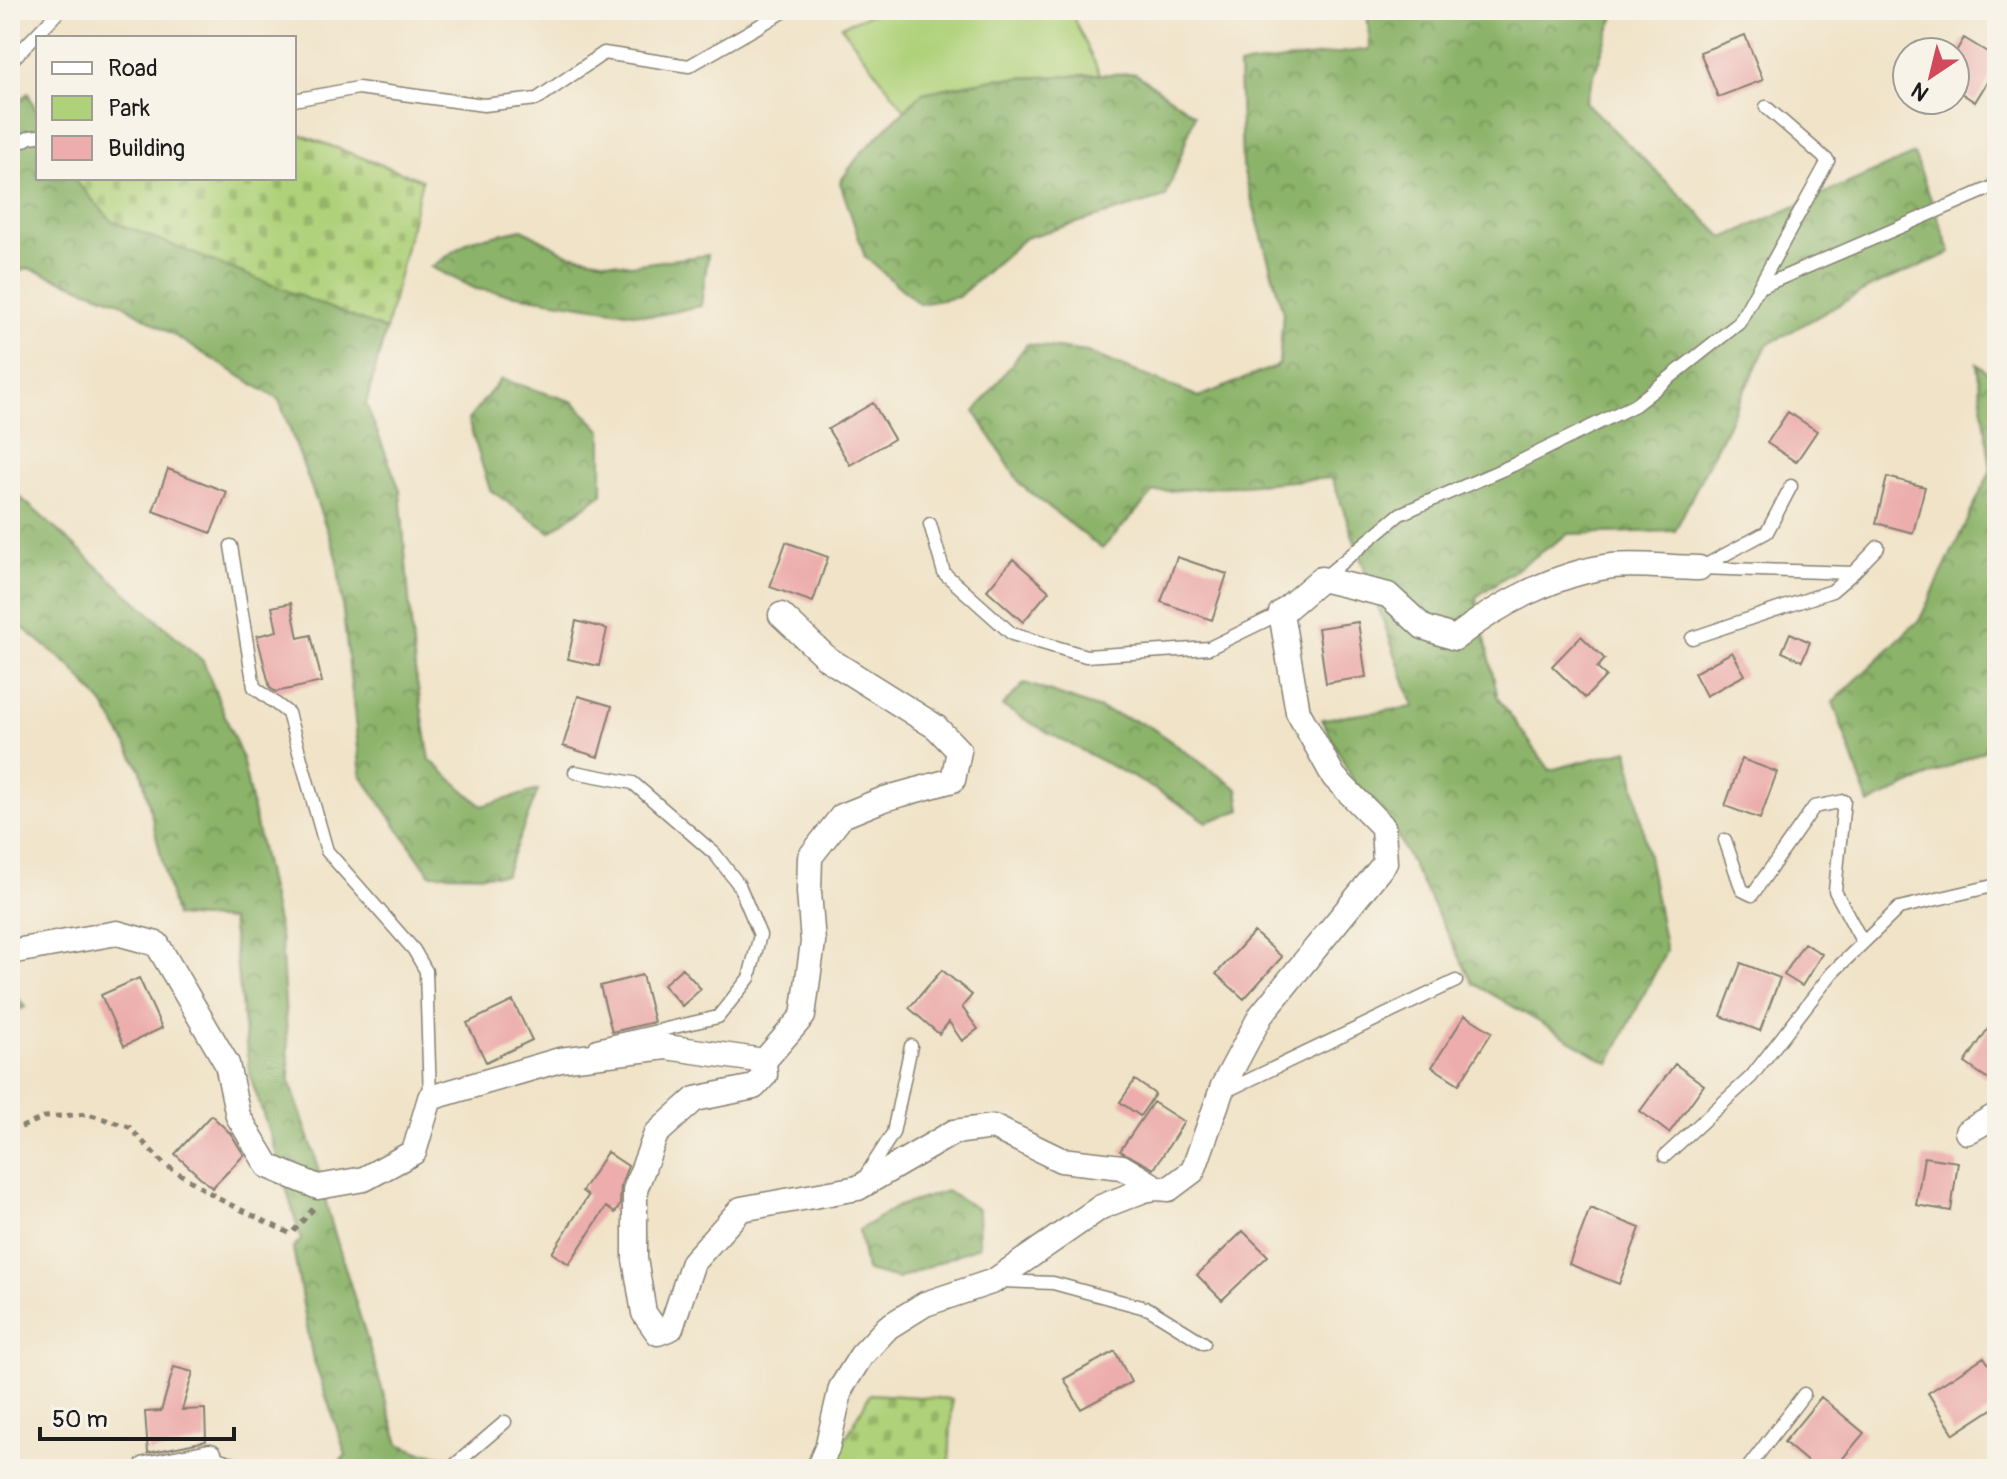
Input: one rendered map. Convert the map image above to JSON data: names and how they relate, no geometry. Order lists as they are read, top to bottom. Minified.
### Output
{"legend":["Road","Park","Building"],"scale_bar":"50 m","north":"bottom left"}
